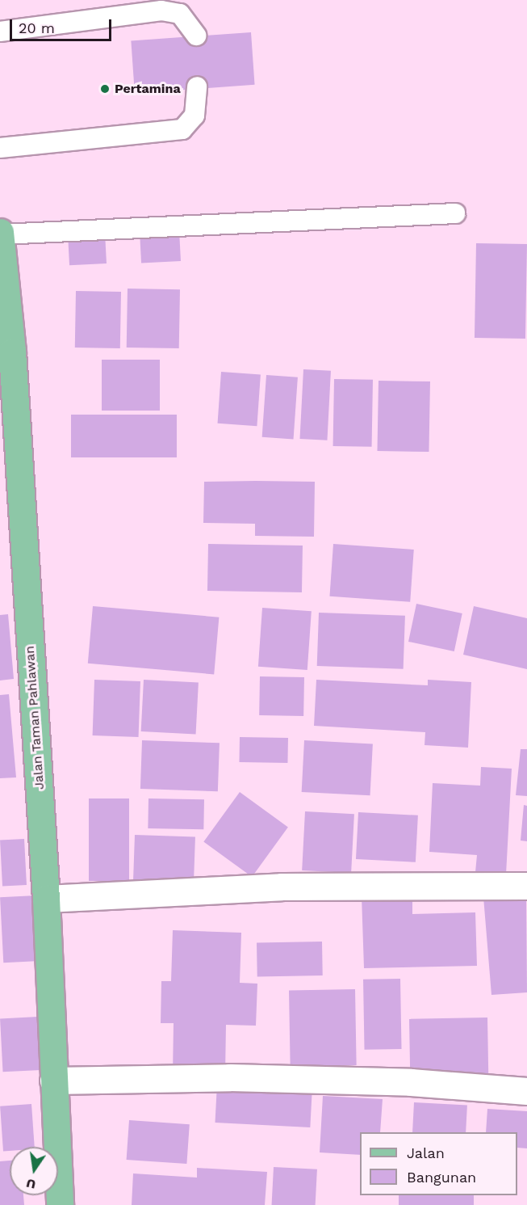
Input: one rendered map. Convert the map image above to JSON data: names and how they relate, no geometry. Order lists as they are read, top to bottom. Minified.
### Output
{"streets":{"main road":["Jalan Taman Pahlawan"]},"places":["Pertamina"],"legend":["Jalan","Bangunan"],"scale_bar":"20 m","north":"bottom"}
